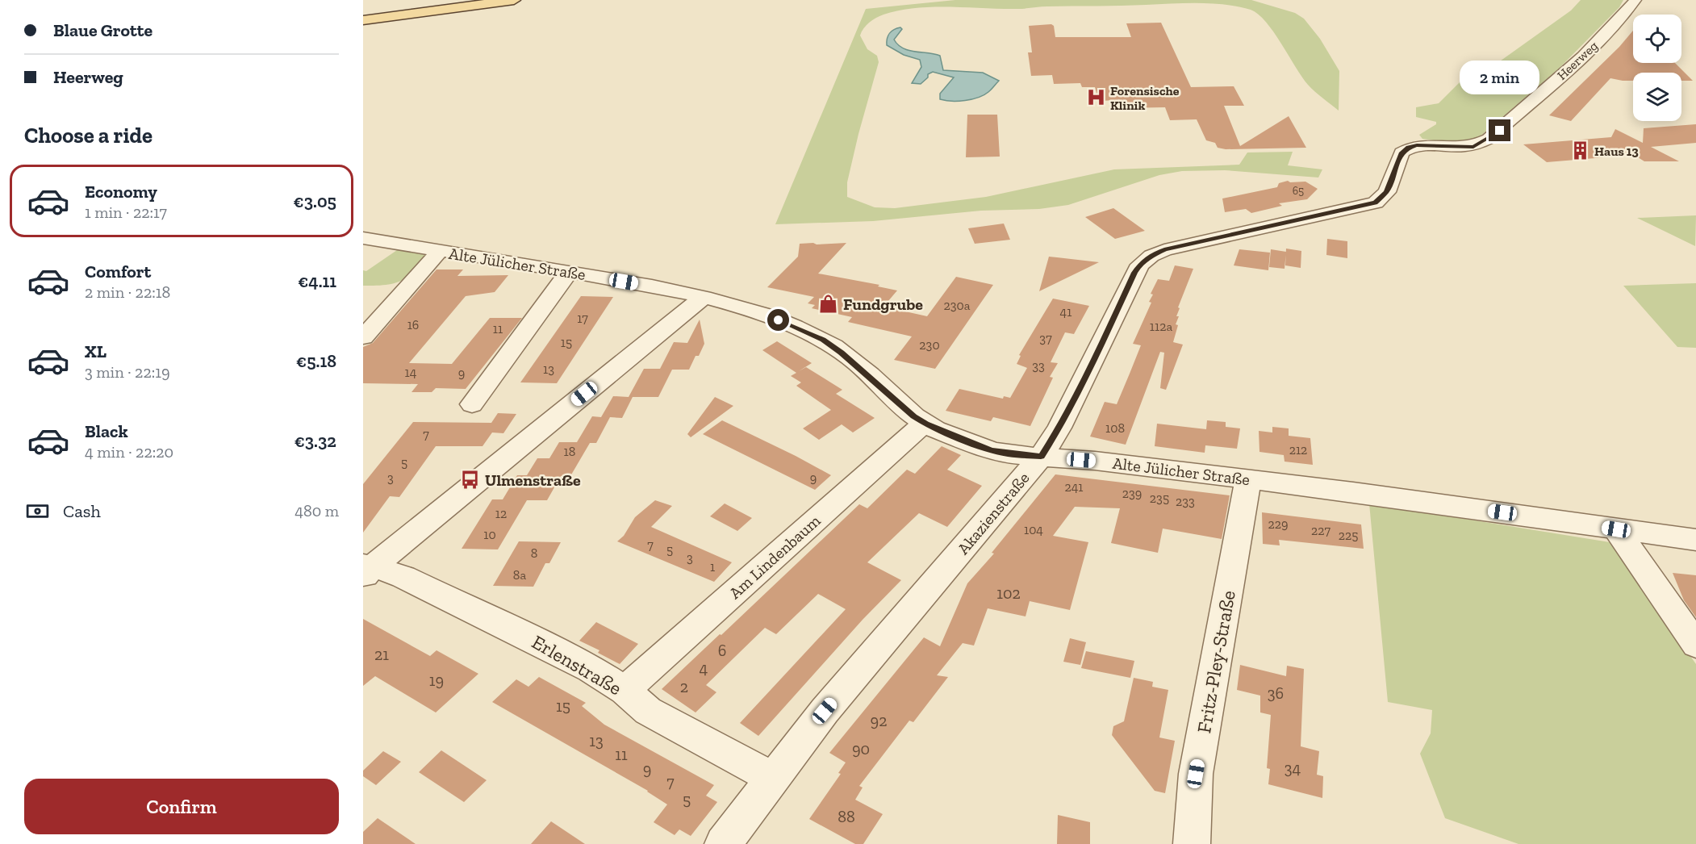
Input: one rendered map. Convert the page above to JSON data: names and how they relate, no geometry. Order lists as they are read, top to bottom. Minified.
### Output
{"streets":{"street":["Heerweg","Alte Jülicher Straße","Akazienstraße","Am Lindenbaum","Fritz-Pley-Straße","Erlenstraße"]},"crossings":[["Heerweg","Akazienstraße"],["Alte Jülicher Straße","Akazienstraße"],["Alte Jülicher Straße","Am Lindenbaum"],["Alte Jülicher Straße","Fritz-Pley-Straße"],["Akazienstraße","Erlenstraße"],["Am Lindenbaum","Erlenstraße"]],"places":{"hospital":["Forensische Klinik"],"building":["Haus 13"],"shop":["Fundgrube"],"bus stop":["Ulmenstraße"]},"house_numbers":["65","230a","41","17","16","112a","11","37","15","230","33","13","14","9","108","7","212","18","5","3","9","241","239","235","233","12","229","104","227","10","225","7","5","8","3","1","8a","102","6","21","4","19","2","36","15","92","13","90","11","34","9","7","5","88"],"page":{"banner":["Blaue Grotte","Heerweg"],"bubble":"2 min","heading":"Choose a ride","list":[{"name":"Economy","note":"1 min · 22:17","value":"€3.05"},{"name":"Comfort","note":"2 min · 22:18","value":"€4.11"},{"name":"XL","note":"3 min · 22:19","value":"€5.18"},{"name":"Black","note":"4 min · 22:20","value":"€3.32"}],"pay":["Cash","480 m"],"buttons":"Confirm"}}
